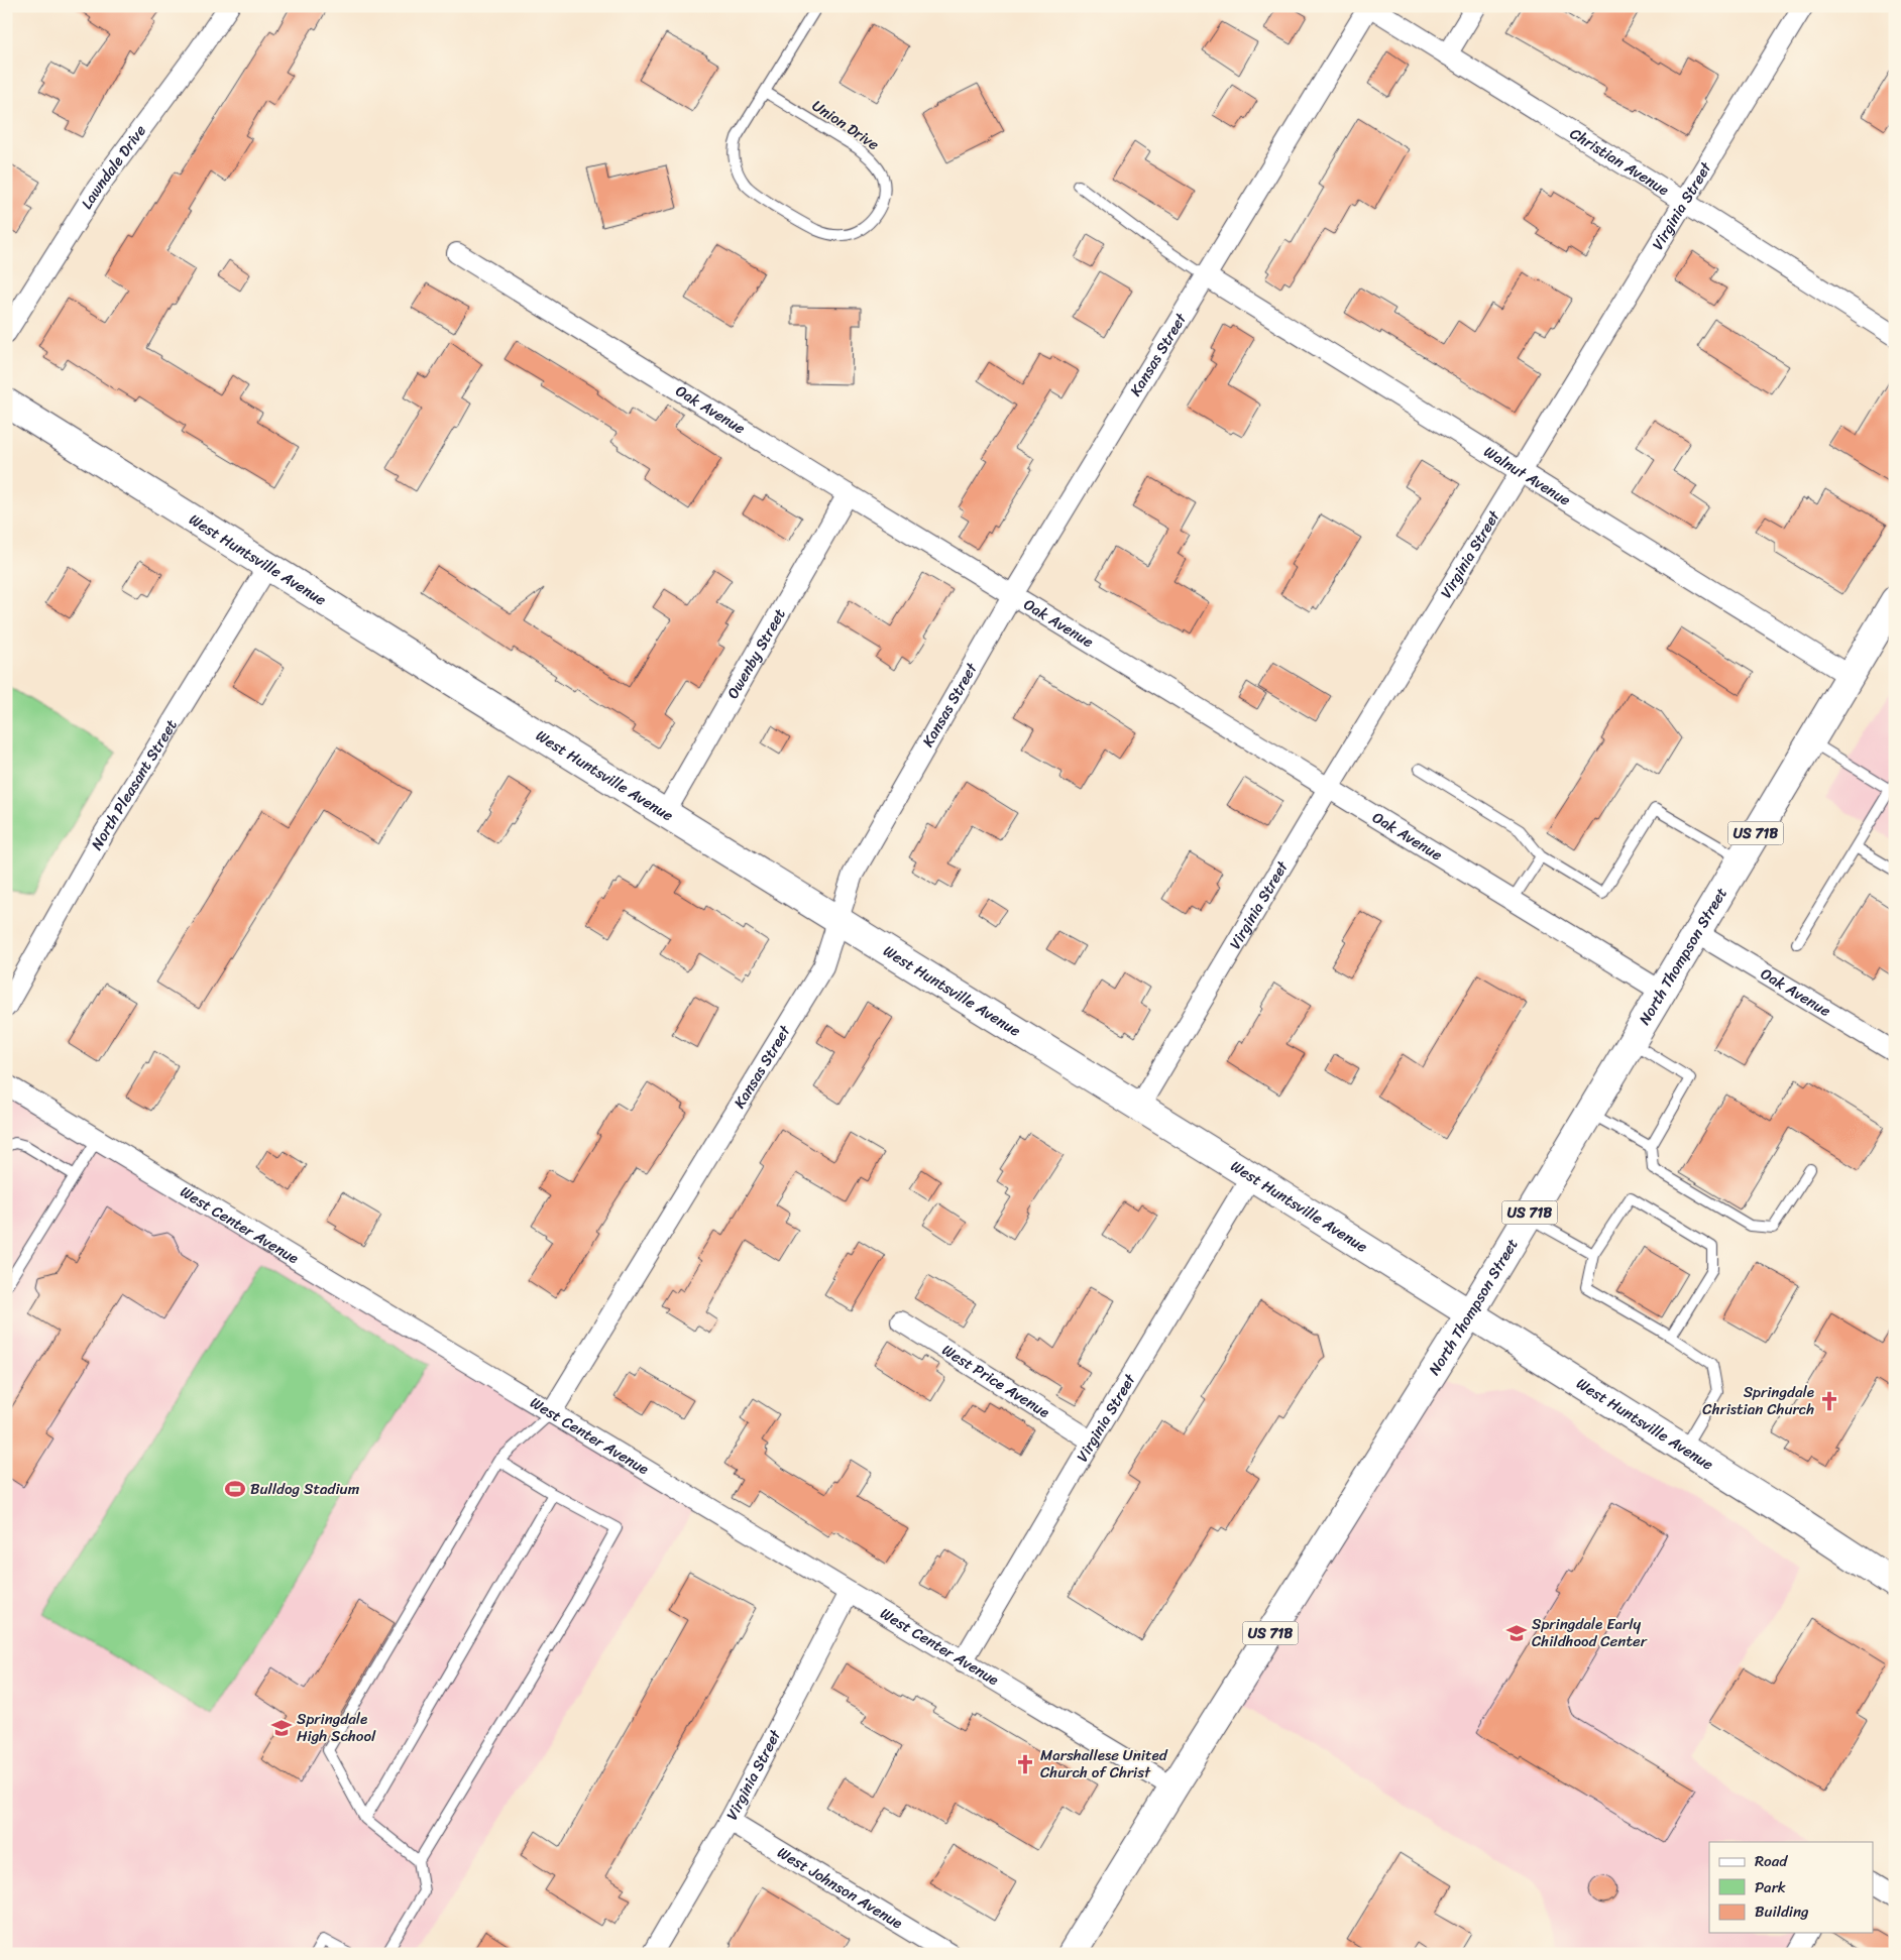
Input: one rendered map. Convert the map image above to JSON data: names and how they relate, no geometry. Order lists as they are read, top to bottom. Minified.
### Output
{"streets":{"main road":["West Huntsville Avenue","US 71B","North Thompson Street"],"street":["Christian Avenue","Lawndale Drive","Virginia Street","Kansas Street","Oak Avenue","Walnut Avenue","Owenby Street","North Pleasant Street","West Center Avenue","West Price Avenue","West Johnson Avenue"],"lane":["Union Drive"]},"crossings":[["Christian Avenue","Virginia Street"],["Christian Avenue","Kansas Street"],["Virginia Street","Oak Avenue"],["Virginia Street","Walnut Avenue"],["Virginia Street","West Huntsville Avenue"],["Virginia Street","West Center Avenue"],["Virginia Street","West Price Avenue"],["Virginia Street","West Johnson Avenue"],["Kansas Street","Oak Avenue"],["Kansas Street","Walnut Avenue"],["Kansas Street","West Huntsville Avenue"],["Kansas Street","West Center Avenue"],["Oak Avenue","Owenby Street"],["Oak Avenue","North Thompson Street"],["Walnut Avenue","North Thompson Street"],["West Huntsville Avenue","Owenby Street"],["West Huntsville Avenue","North Pleasant Street"],["West Huntsville Avenue","North Thompson Street"],["North Thompson Street","West Center Avenue"]],"places":{"church":["Springdale Christian Church","Marshallese United Church of Christ"],"sports":["Bulldog Stadium"],"school or university":["Springdale Early Childhood Center","Springdale High School"]},"legend":["Road","Park","Building"]}
